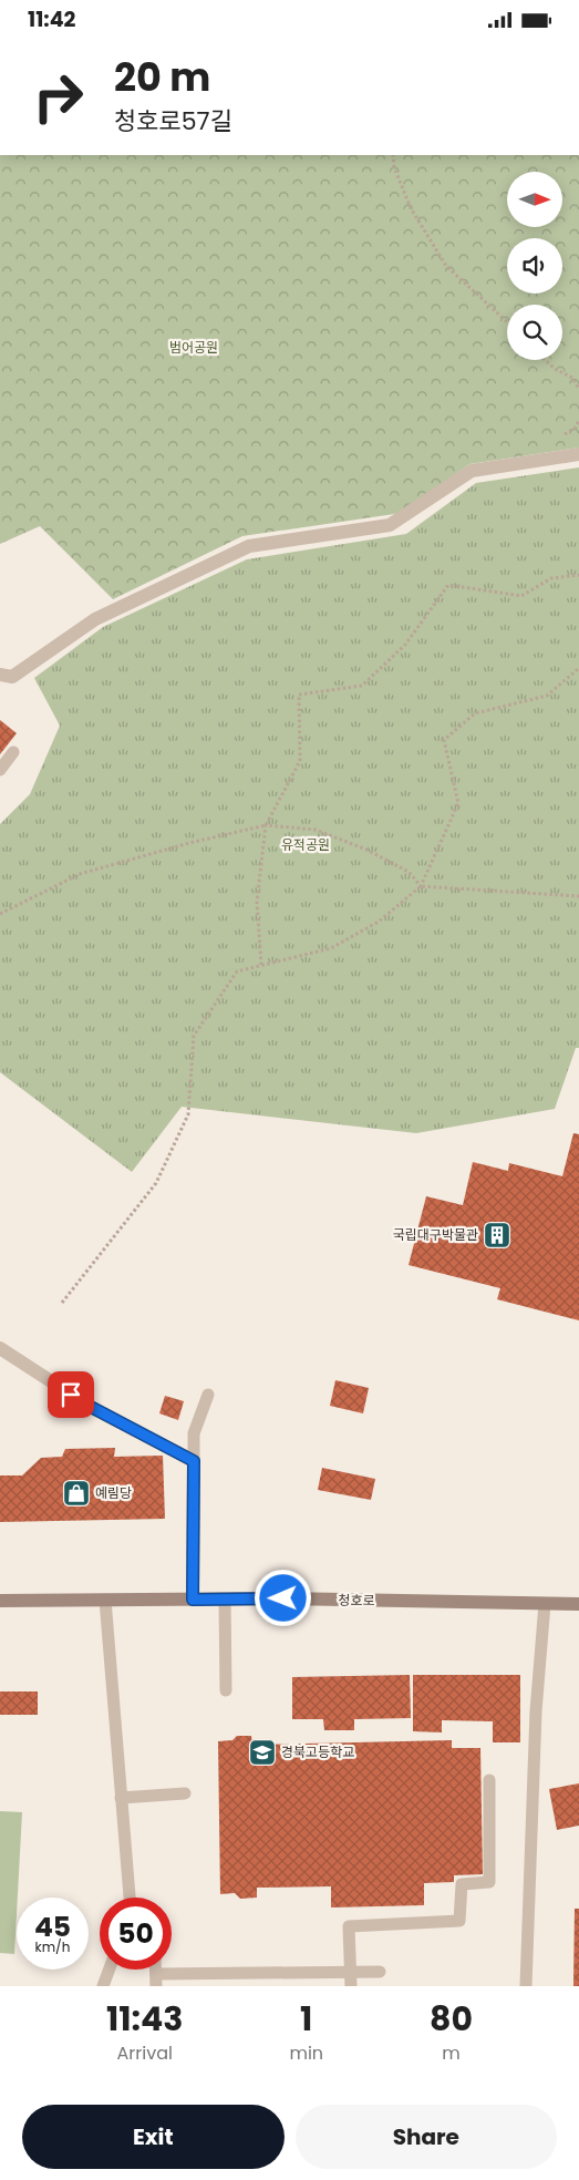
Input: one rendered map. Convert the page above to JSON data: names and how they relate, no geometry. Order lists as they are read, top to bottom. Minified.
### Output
{"streets":{"main road":["청호로"]},"parks":["범어공원","유적공원"],"places":{"building":["국립대구박물관"],"shop":["예림당"],"school or university":["경북고등학교"]},"north":"right","page":{"status":"11:42","turn":["20 m","청호로57길"],"speed":"45 km/h","limit":"50","eta":["11:43","Arrival","1","min","80","m"],"buttons":["Exit","Share"]}}
